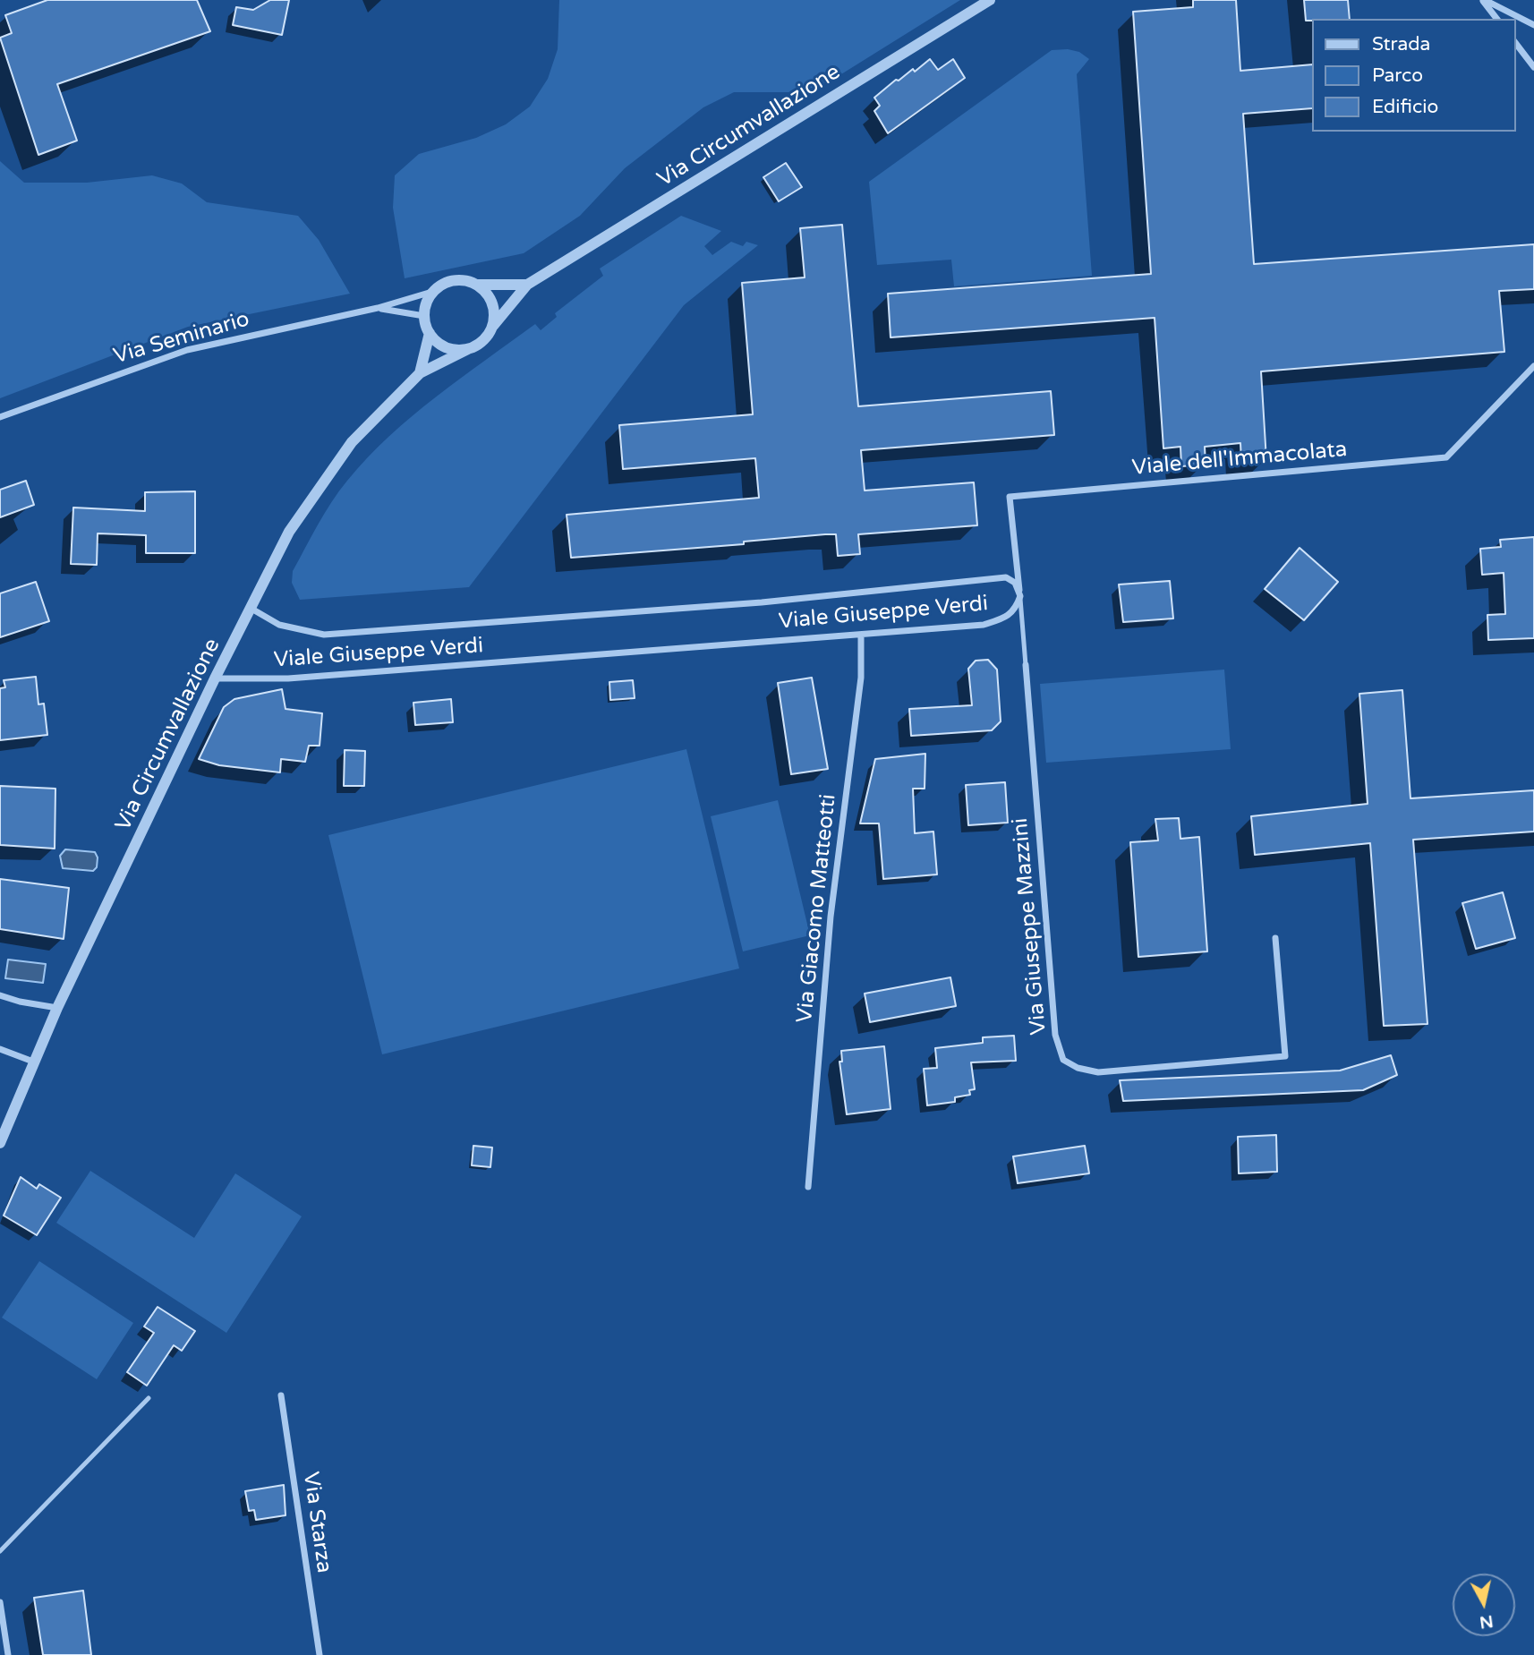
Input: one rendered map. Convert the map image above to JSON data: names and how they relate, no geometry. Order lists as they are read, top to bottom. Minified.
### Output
{"streets":{"street":["Via Circumvallazione","Via Seminario","Viale dell'Immacolata","Viale Giuseppe Verdi","Via Giacomo Matteotti","Via Giuseppe Mazzini","Via Starza"]},"crossings":[["Via Circumvallazione","Via Seminario"],["Via Circumvallazione","Viale Giuseppe Verdi"],["Viale dell'Immacolata","Viale Giuseppe Verdi"],["Viale dell'Immacolata","Via Giuseppe Mazzini"],["Viale Giuseppe Verdi","Via Giacomo Matteotti"],["Viale Giuseppe Verdi","Via Giuseppe Mazzini"]],"legend":["Strada","Parco","Edificio"],"north":"bottom"}
